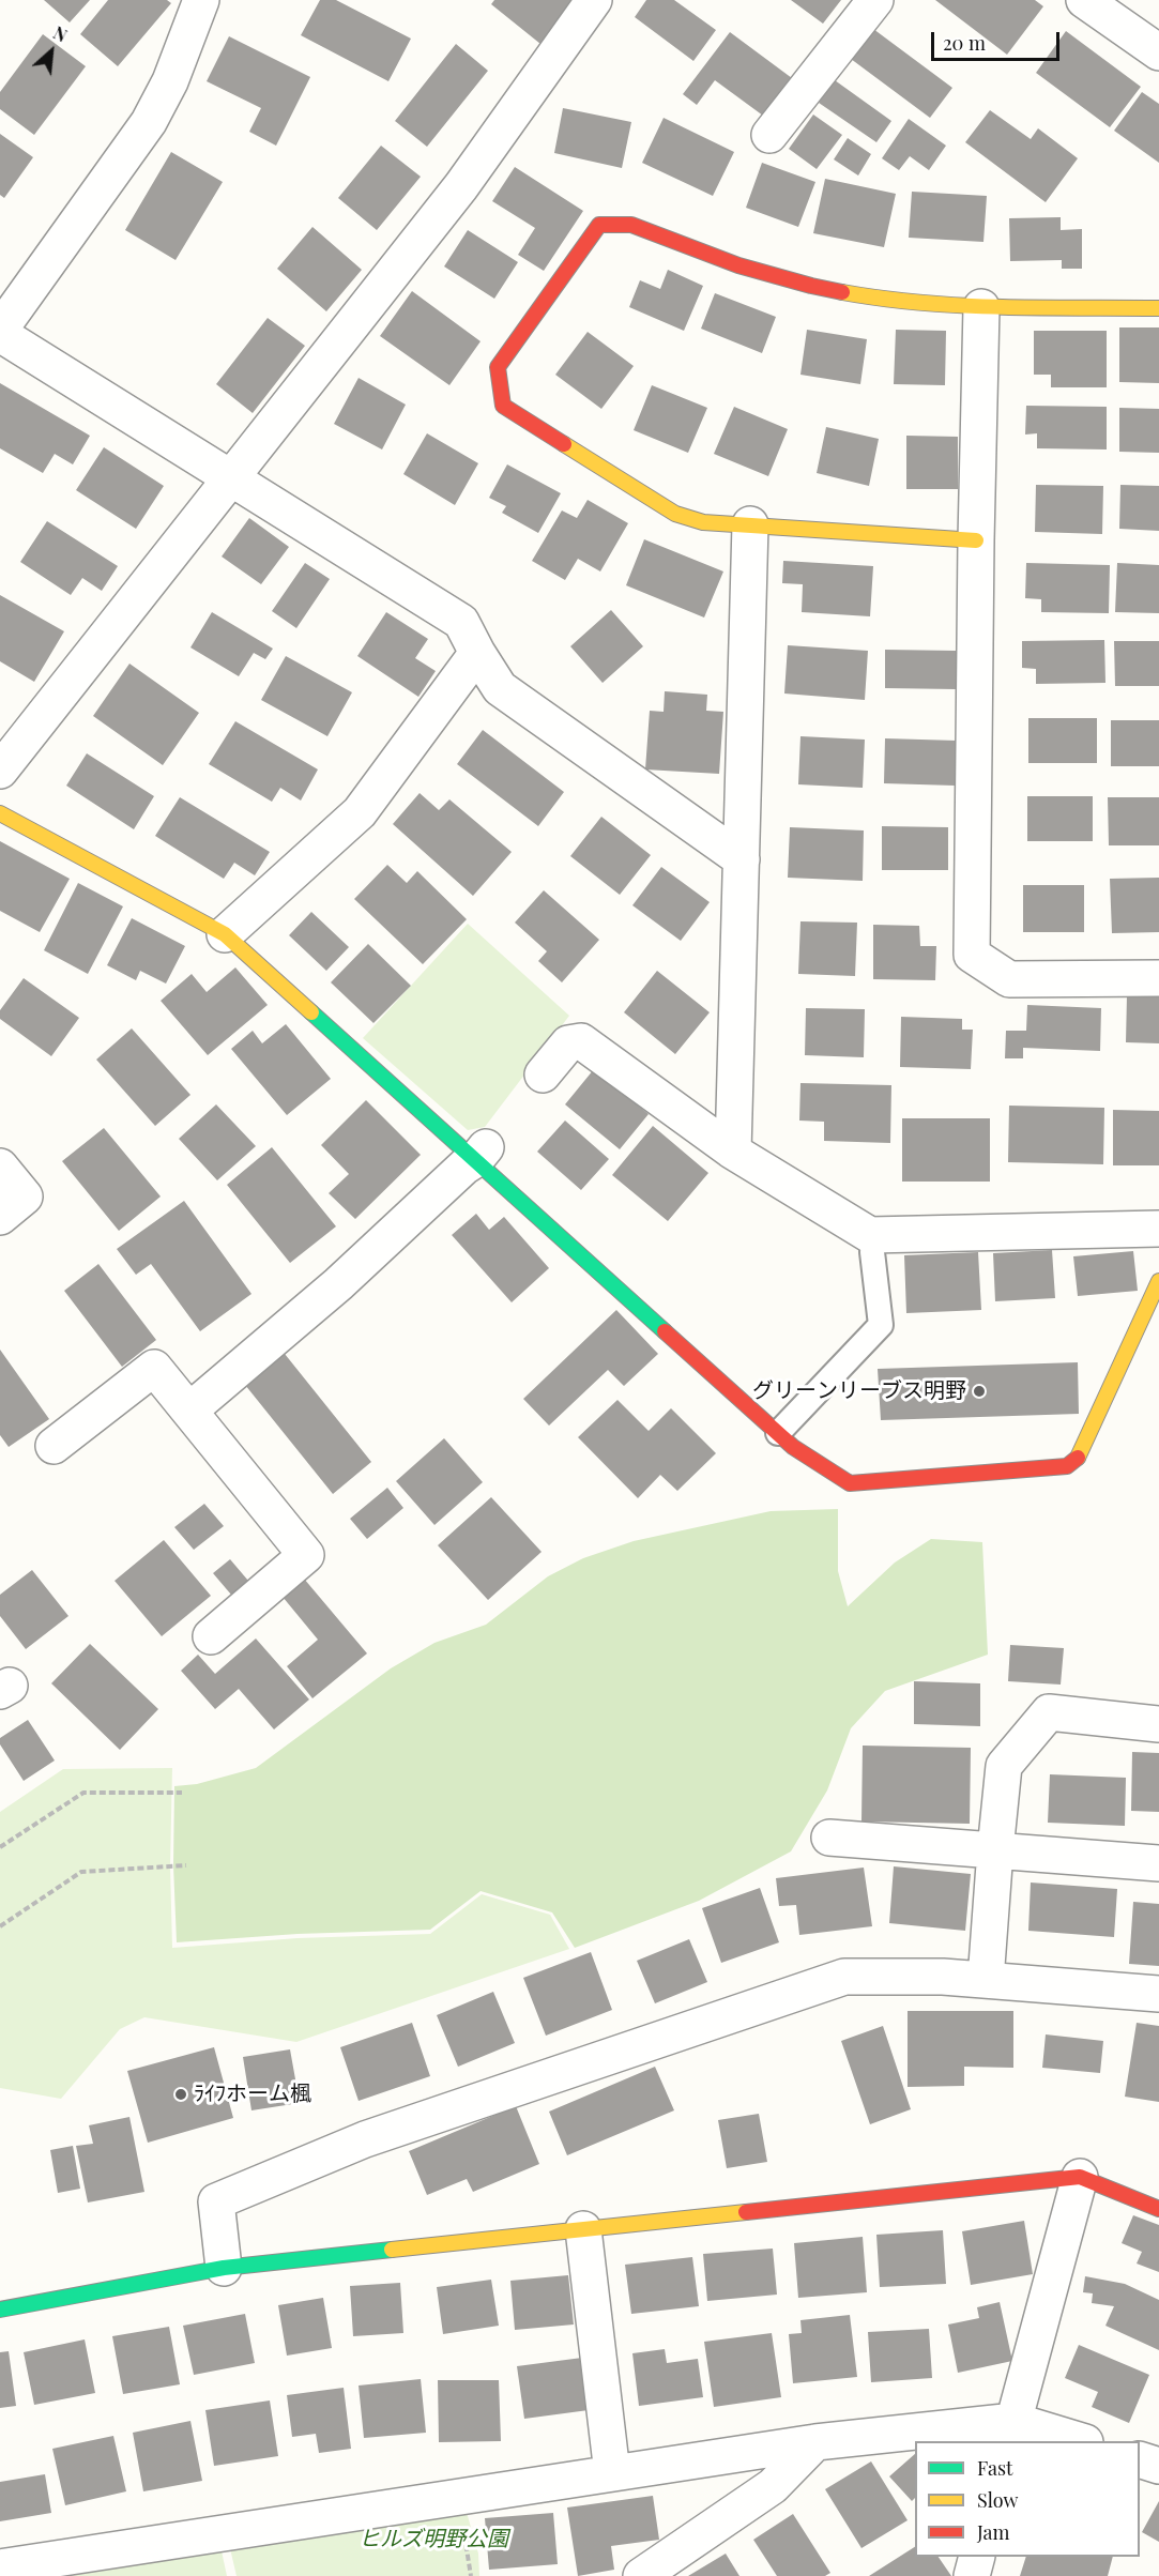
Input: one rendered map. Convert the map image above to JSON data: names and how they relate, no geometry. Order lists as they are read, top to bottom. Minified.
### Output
{"parks":["ヒルズ明野公園"],"places":["グリーンリーブス明野","ﾗｲﾌホーム楓"],"legend":["Fast","Slow","Jam"],"scale_bar":"20 m","north":"top right"}
